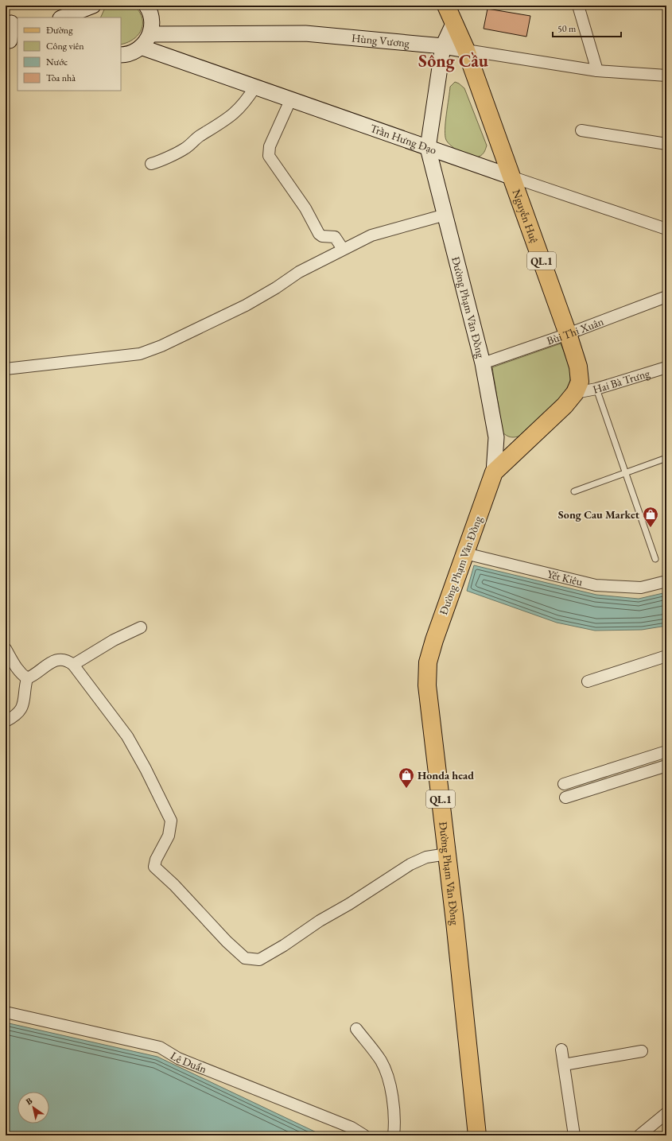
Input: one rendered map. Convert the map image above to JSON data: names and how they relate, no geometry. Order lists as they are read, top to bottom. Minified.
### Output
{"streets":{"main road":["Nguyễn Huệ","QL.1","Đường Phạm Văn Đồng"],"street":["Hùng Vương","Trần Hưng Đạo","Bùi Thị Xuân","Hai Bà Trưng","Yết Kiêu","Lê Duẩn"]},"crossings":[["Hùng Vương","Nguyễn Huệ"],["Hùng Vương","Đường Phạm Văn Đồng"],["Trần Hưng Đạo","Nguyễn Huệ"],["Trần Hưng Đạo","Đường Phạm Văn Đồng"],["Nguyễn Huệ","QL.1"],["Nguyễn Huệ","Đường Phạm Văn Đồng"],["Nguyễn Huệ","Bùi Thị Xuân"],["Nguyễn Huệ","Hai Bà Trưng"],["QL.1","Đường Phạm Văn Đồng"],["Đường Phạm Văn Đồng","Bùi Thị Xuân"],["Đường Phạm Văn Đồng","Yết Kiêu"]],"districts":["Sông Cầu"],"places":{"shop":["Song Cau Market","Honda head"]},"legend":["Đường","Công viên","Nước","Tòa nhà"],"scale_bar":"50 m","north":"top left"}
